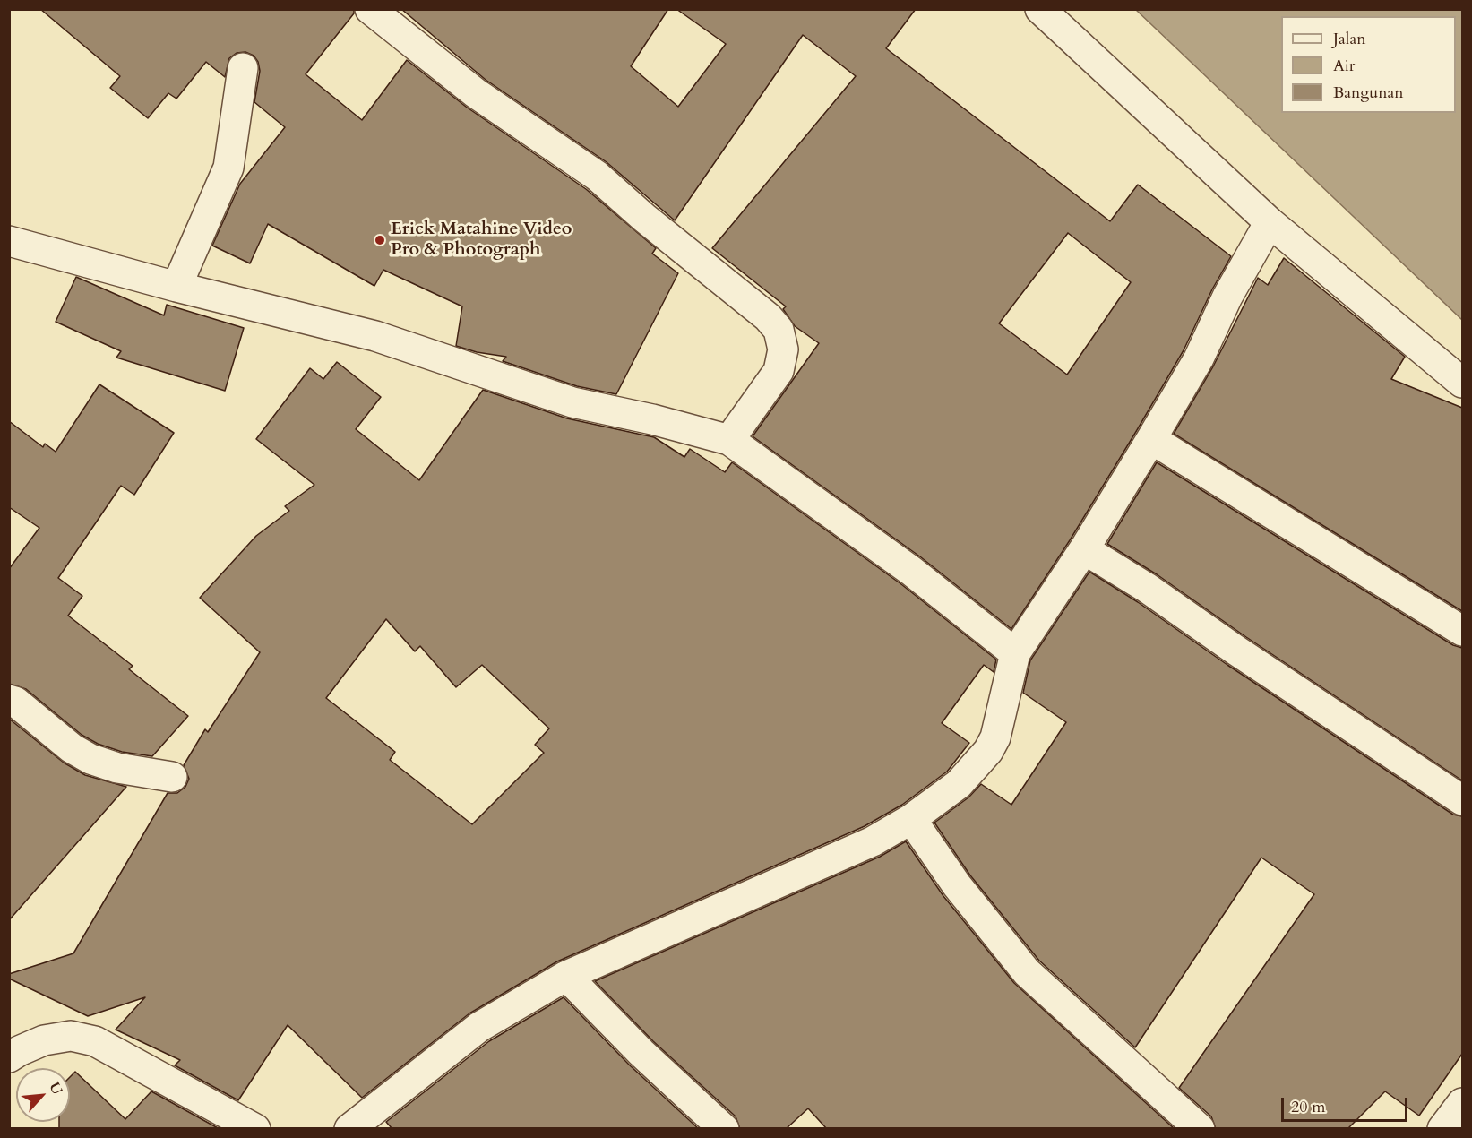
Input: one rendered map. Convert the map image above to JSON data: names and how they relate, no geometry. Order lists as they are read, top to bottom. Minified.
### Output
{"places":["Erick Matahine Video Pro & Photograph"],"legend":["Jalan","Air","Bangunan"],"scale_bar":"20 m","north":"top right"}
